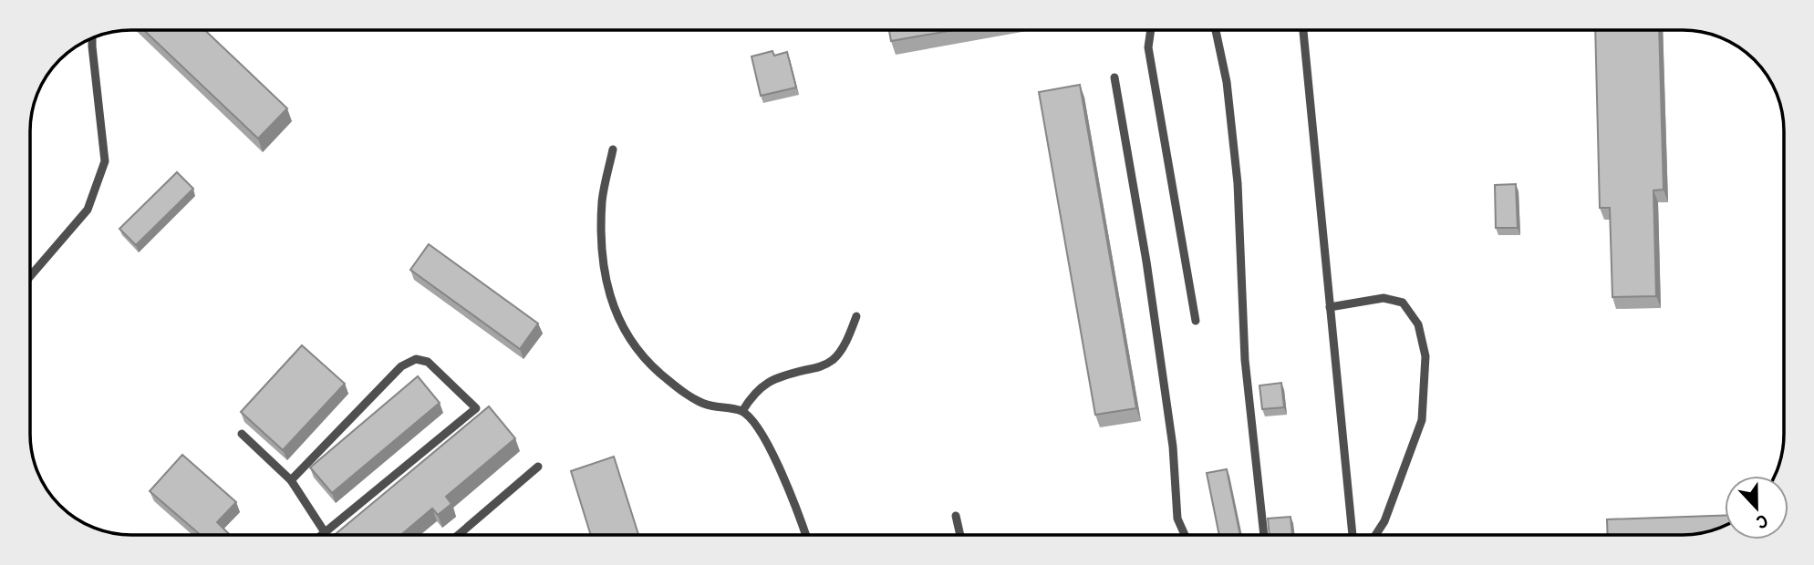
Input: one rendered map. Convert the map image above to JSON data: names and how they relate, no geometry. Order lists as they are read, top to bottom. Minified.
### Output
{"north":"bottom"}
